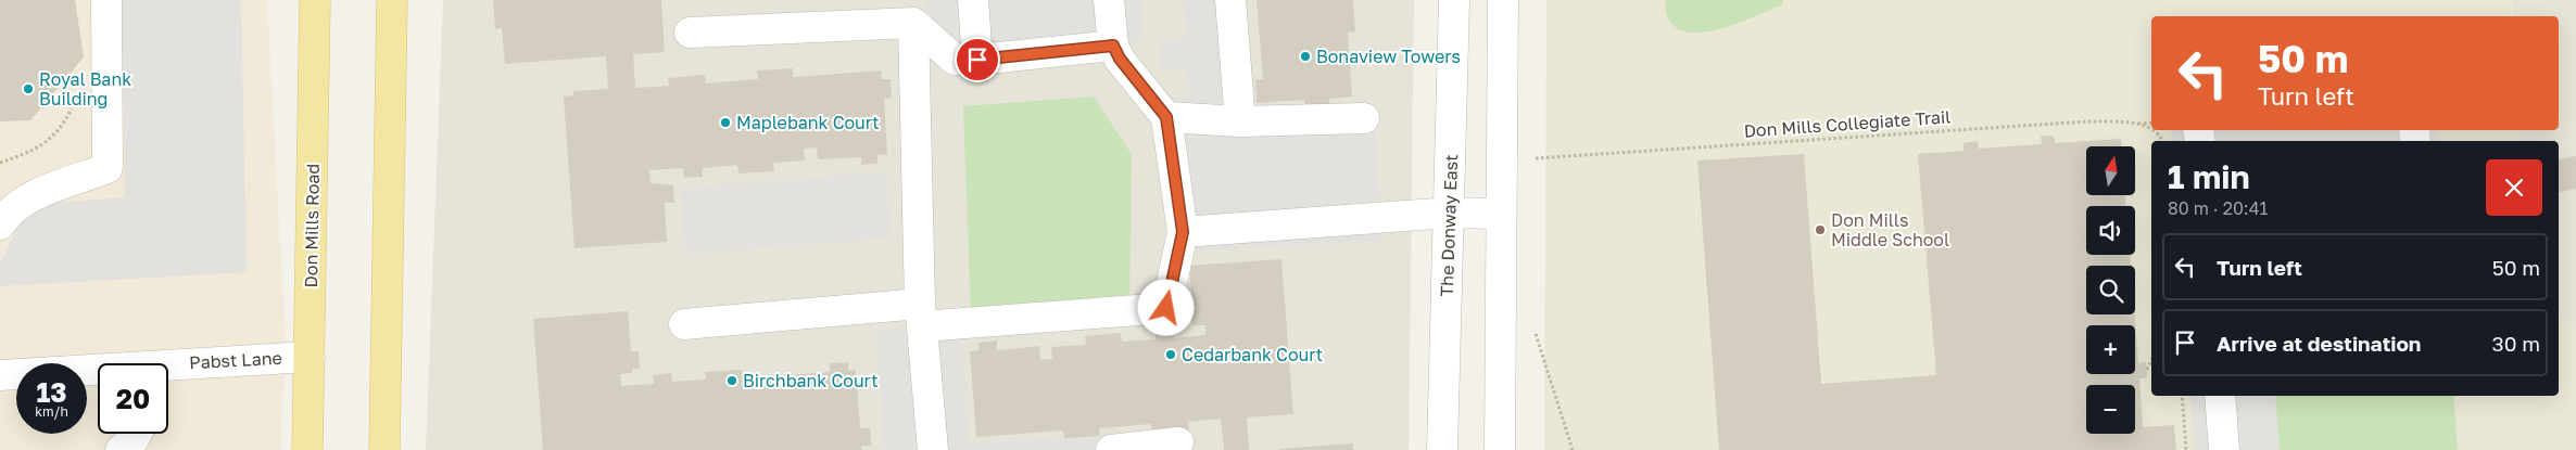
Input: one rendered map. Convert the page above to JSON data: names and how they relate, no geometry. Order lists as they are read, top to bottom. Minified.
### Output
{"streets":{"main road":["Don Mills Road"],"street":["The Donway East","Pabst Lane"],"path":["Don Mills Collegiate Trail"]},"crossings":[["Don Mills Road","Pabst Lane"]],"places":["Bonaview Towers","Royal Bank Building","Maplebank Court","Don Mills Middle School","Cedarbank Court","Birchbank Court"],"north":"top","page":{"turn":["50 m","Turn left"],"heading":["1 min","80 m · 20:41"],"map_buttons":["+","−"],"list":[{"name":"Turn left","value":"50 m"},{"name":"Arrive at destination","value":"30 m"}],"speed":"13 km/h","limit":"20"}}
